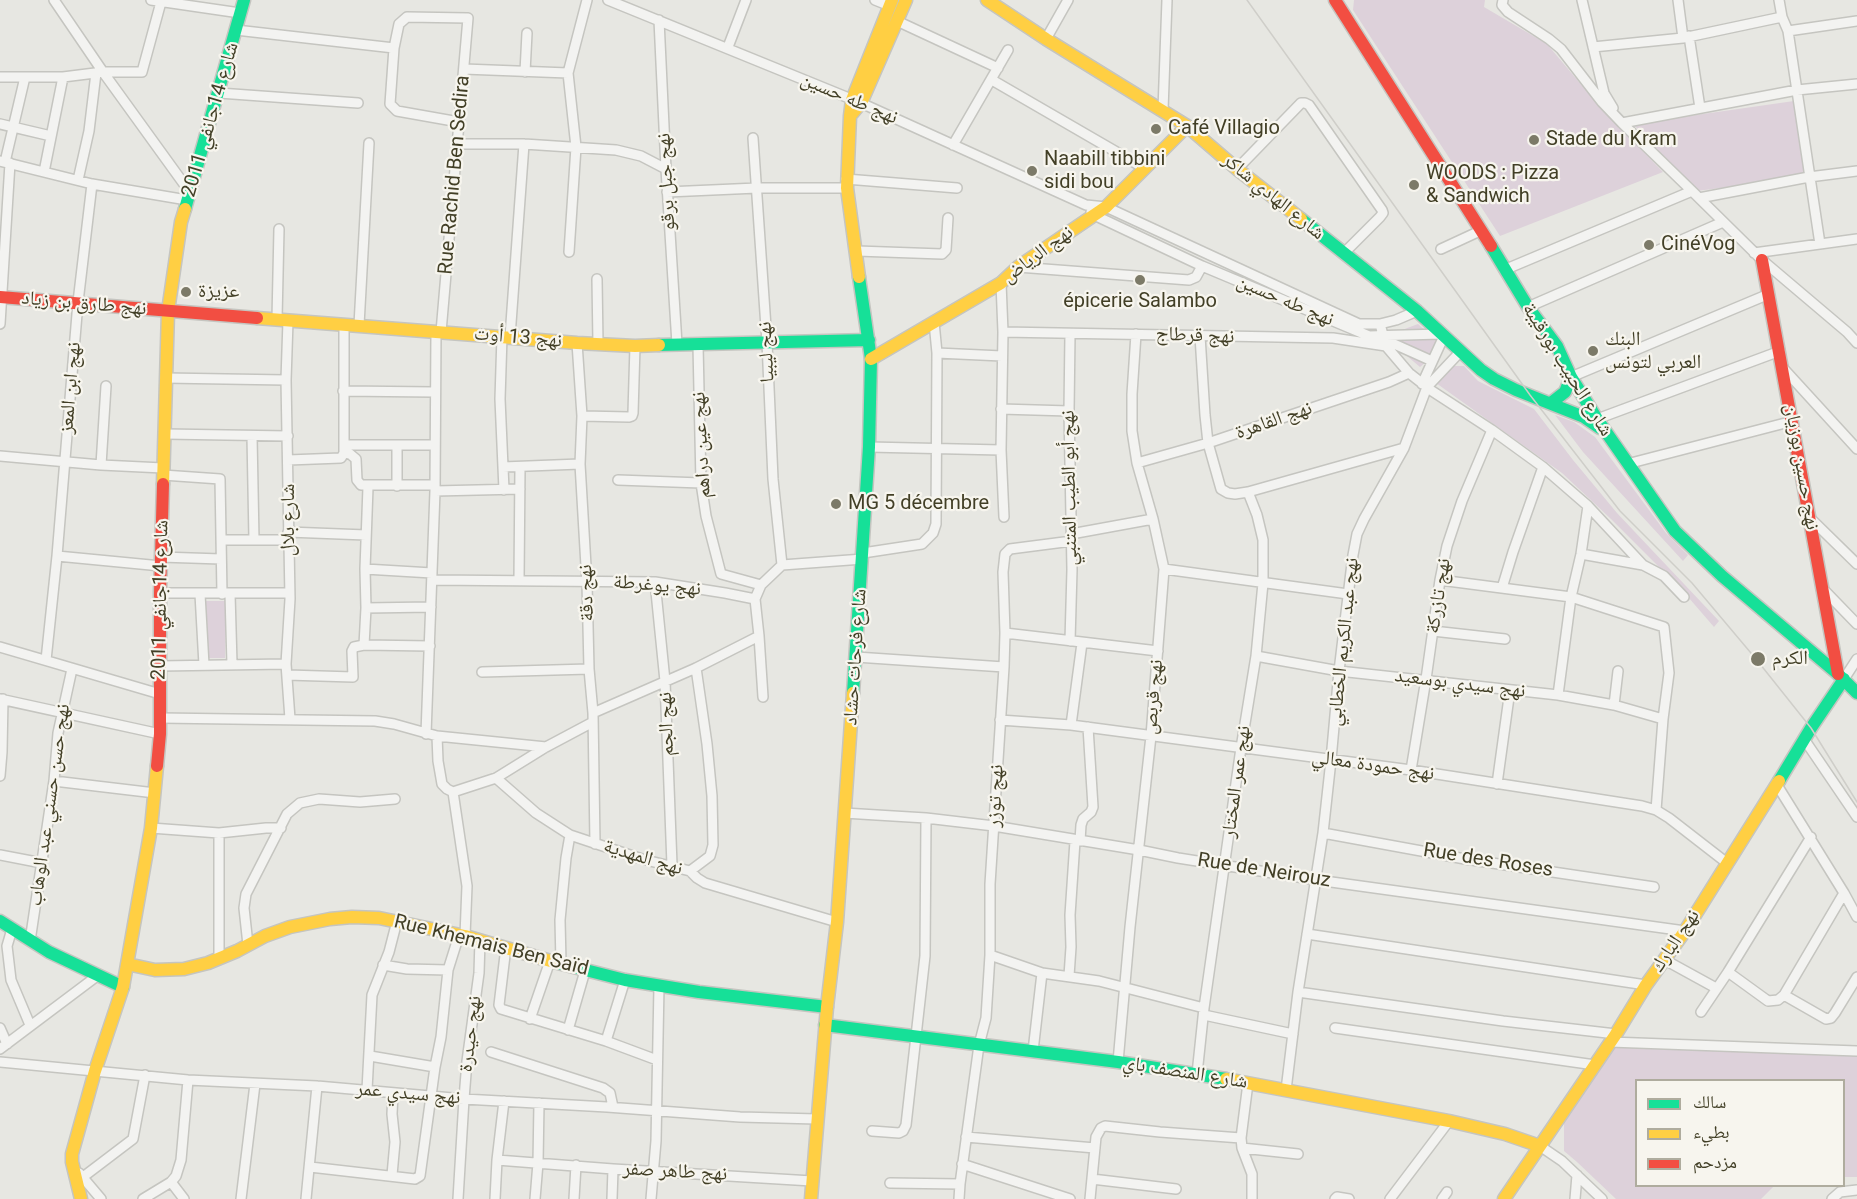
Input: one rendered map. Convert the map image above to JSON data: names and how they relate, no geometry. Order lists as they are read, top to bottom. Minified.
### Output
{"streets":{"street":["نهج طه حسين","شارع 14جانفي 2011","Rue Rachid Ben Sedira","نهج جبل برقو","شارع الهادي شاكر","نهج الرياض","نهج طارق بن زياد","نهج قرطاج","نهج 13 أوت","نهج ليبيا","شارع الحبيب بورقيبة","نهج ابن المعز","نهج القاهرة","نهج عين دراهم","نهج حسين بوزيان","نهج أبو الطيب المتنبي","شارع بلال","نهج يوغرطة","نهج دقة","نهج تازركة","نهج عبد الكريم الخطابي","شارع فرحات حشاد","نهج سيدي بوسعيد","نهج قربص","نهج الجم","نهج حمودة معالي","نهج عمر المختار","نهج توزر","نهج حسن حسني عبد الوهاب","نهج المهدية","Rue des Roses","Rue de Neirouz","نهج البارك","Rue Khemais Ben Saïd","نهج حيدرة","شارع المنصف باي","نهج سيدي عمر","نهج طاهر صفر"]},"crossings":[["نهج طه حسين","نهج جبل برقو"],["نهج طه حسين","نهج الرياض"],["نهج طه حسين","شارع فرحات حشاد"],["شارع 14جانفي 2011","نهج طارق بن زياد"],["شارع 14جانفي 2011","نهج 13 أوت"],["شارع 14جانفي 2011","Rue Khemais Ben Saïd"],["شارع 14جانفي 2011","نهج سيدي عمر"],["Rue Rachid Ben Sedira","نهج 13 أوت"],["Rue Rachid Ben Sedira","نهج يوغرطة"],["نهج جبل برقو","نهج 13 أوت"],["شارع الهادي شاكر","نهج الرياض"],["شارع الهادي شاكر","شارع الحبيب بورقيبة"],["شارع الهادي شاكر","نهج عبد الكريم الخطابي"],["نهج الرياض","شارع فرحات حشاد"],["نهج طارق بن زياد","نهج 13 أوت"],["نهج طارق بن زياد","نهج ابن المعز"],["نهج قرطاج","نهج أبو الطيب المتنبي"],["نهج قرطاج","نهج قربص"],["نهج 13 أوت","نهج ليبيا"],["نهج 13 أوت","نهج عين دراهم"],["نهج 13 أوت","شارع بلال"],["نهج 13 أوت","نهج دقة"],["نهج 13 أوت","شارع فرحات حشاد"],["شارع الحبيب بورقيبة","نهج حسين بوزيان"],["شارع الحبيب بورقيبة","نهج البارك"],["نهج القاهرة","نهج قربص"],["نهج عين دراهم","نهج يوغرطة"],["نهج حسين بوزيان","نهج البارك"],["نهج أبو الطيب المتنبي","نهج توزر"],["نهج يوغرطة","نهج دقة"],["نهج يوغرطة","نهج الجم"],["نهج دقة","نهج المهدية"],["نهج تازركة","نهج سيدي بوسعيد"],["نهج تازركة","نهج حمودة معالي"],["نهج عبد الكريم الخطابي","نهج سيدي بوسعيد"],["نهج عبد الكريم الخطابي","نهج حمودة معالي"],["نهج عبد الكريم الخطابي","Rue des Roses"],["نهج عبد الكريم الخطابي","Rue de Neirouz"],["نهج عبد الكريم الخطابي","شارع المنصف باي"],["شارع فرحات حشاد","نهج المهدية"],["شارع فرحات حشاد","Rue de Neirouz"],["شارع فرحات حشاد","Rue Khemais Ben Saïd"],["شارع فرحات حشاد","شارع المنصف باي"],["شارع فرحات حشاد","نهج سيدي عمر"],["شارع فرحات حشاد","نهج طاهر صفر"],["نهج سيدي بوسعيد","نهج عمر المختار"],["نهج قربص","نهج حمودة معالي"],["نهج قربص","Rue de Neirouz"],["نهج قربص","شارع المنصف باي"],["نهج الجم","نهج المهدية"],["نهج حمودة معالي","نهج عمر المختار"],["نهج حمودة معالي","نهج توزر"],["نهج حمودة معالي","نهج البارك"],["نهج عمر المختار","Rue de Neirouz"],["نهج عمر المختار","شارع المنصف باي"],["نهج توزر","Rue de Neirouz"],["نهج توزر","شارع المنصف باي"],["Rue de Neirouz","نهج البارك"],["نهج البارك","شارع المنصف باي"],["Rue Khemais Ben Saïd","نهج حيدرة"],["نهج حيدرة","نهج سيدي عمر"]],"places":["Café Villagio","Stade du Kram","Naabill tibbini sidi bou","WOODS : Pizza & Sandwich","CinéVog","épicerie Salambo","عزيزة","البنك العربي لتونس","MG 5 décembre","الكرم"],"legend":["سالك","بطيء","مزدحم"]}
